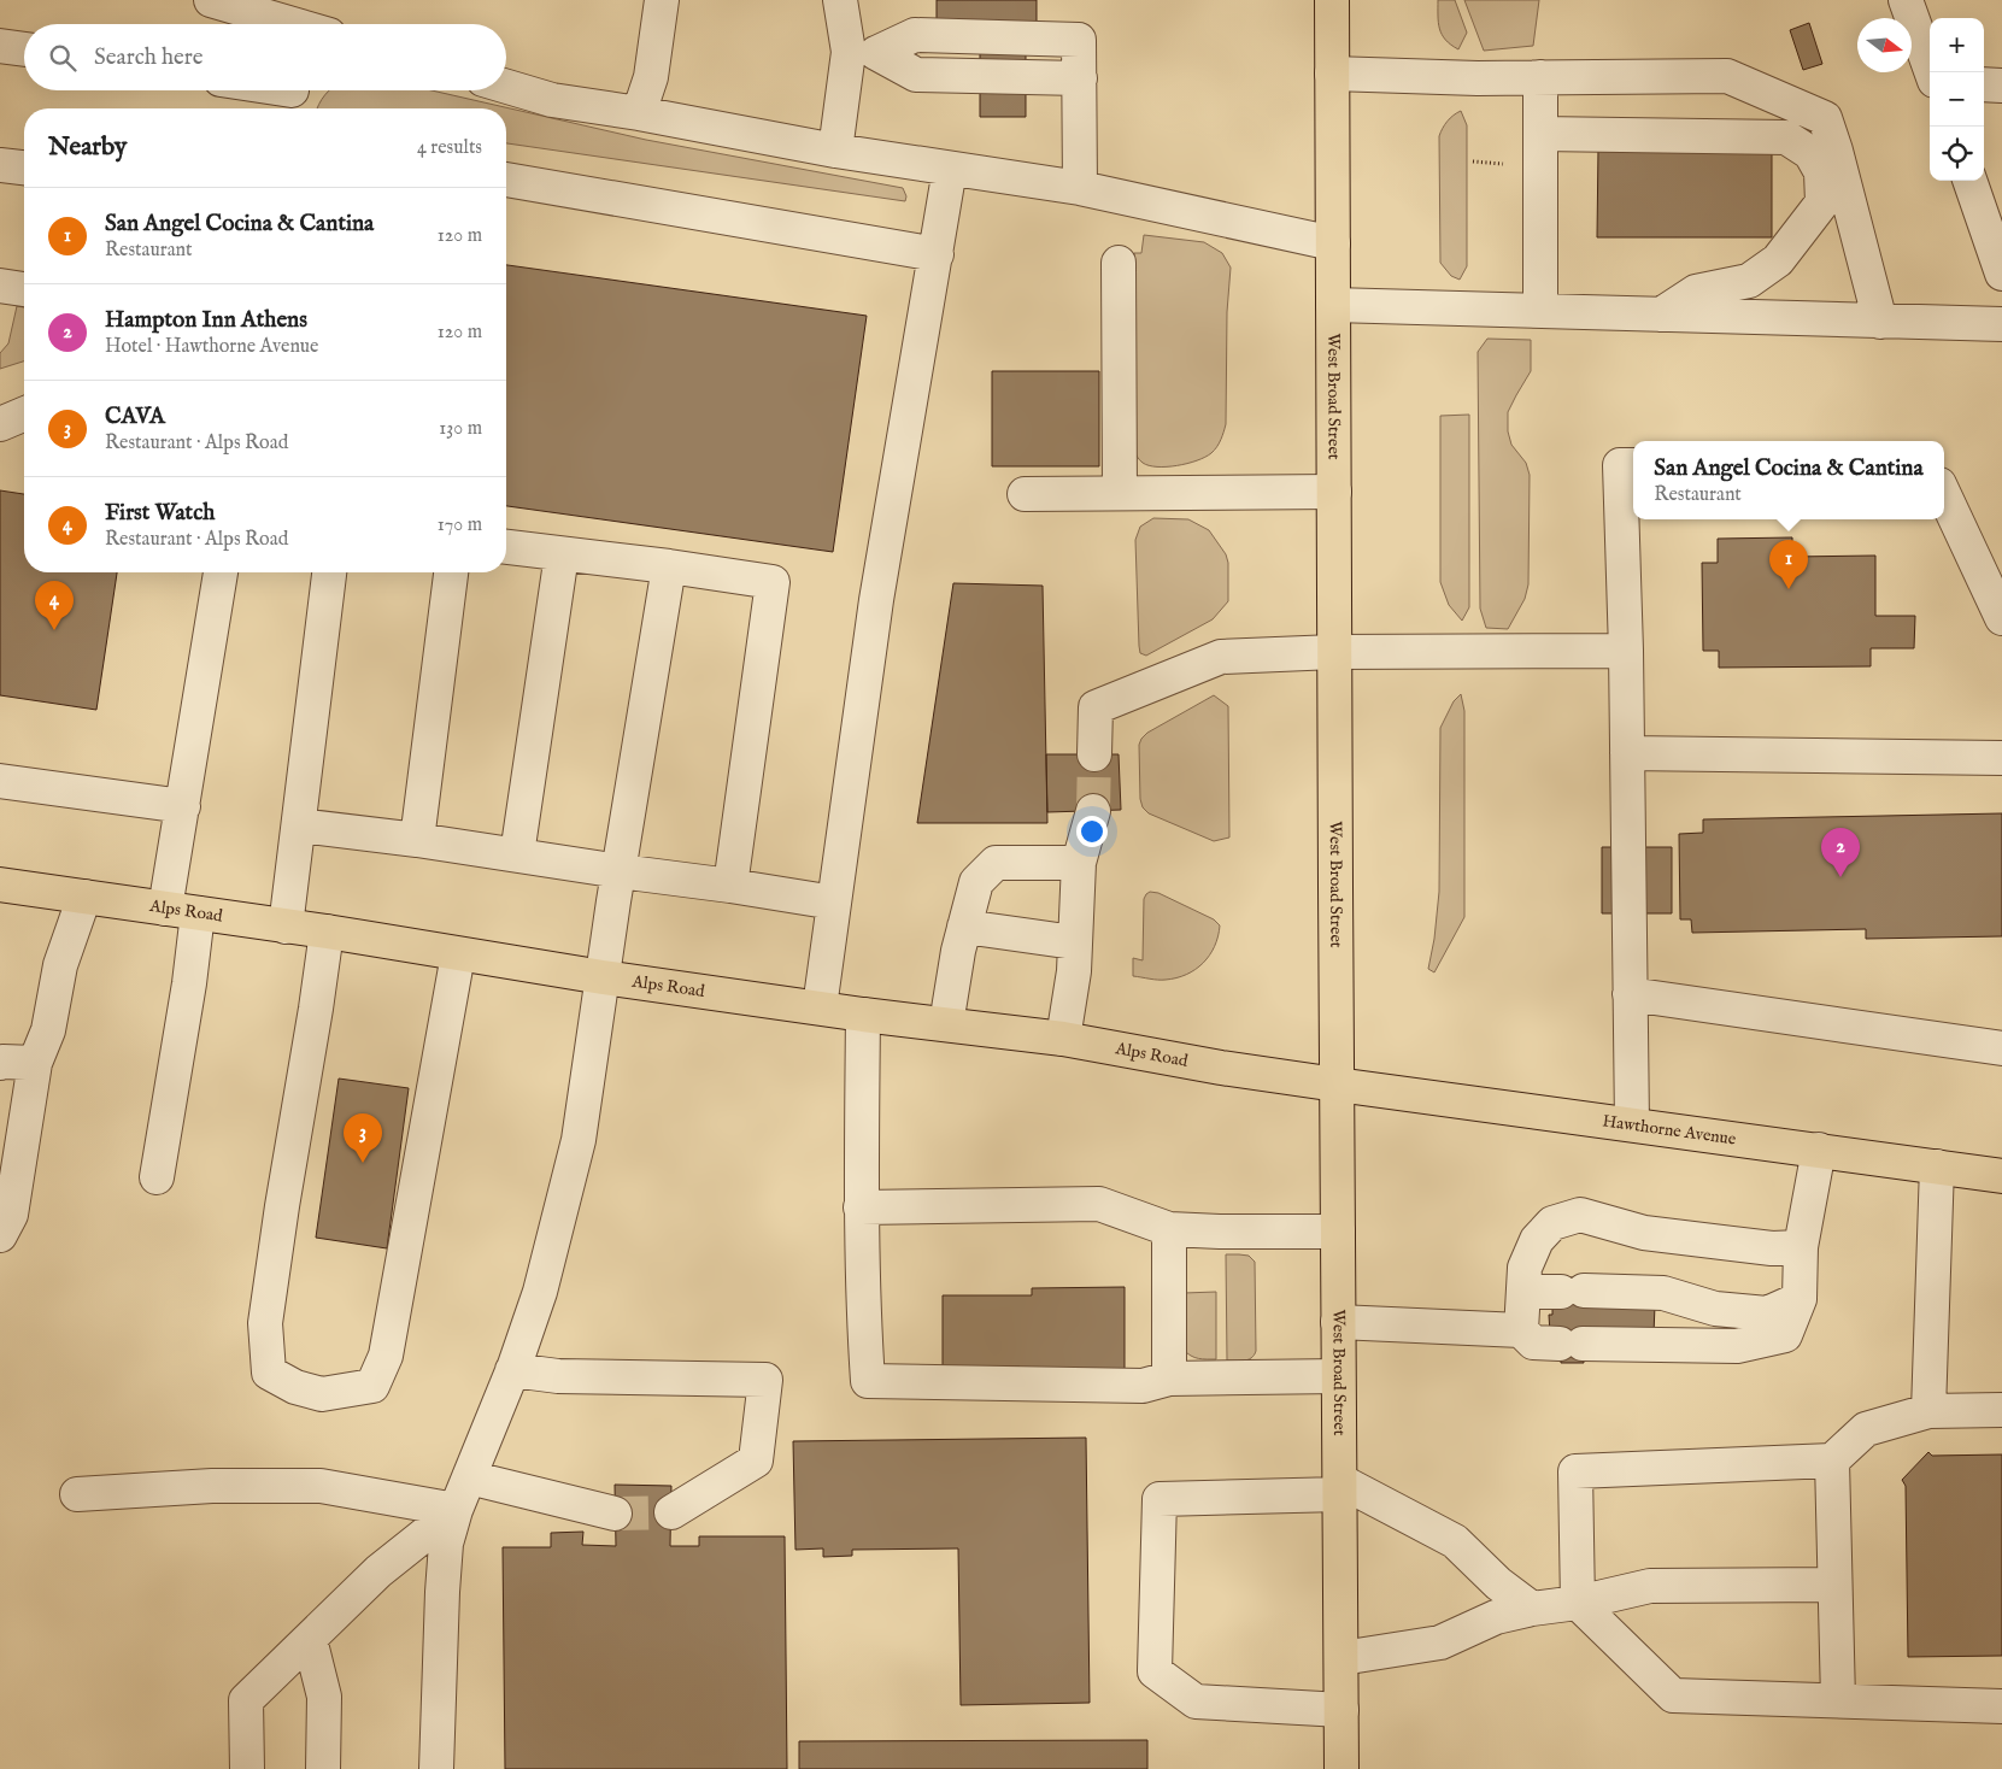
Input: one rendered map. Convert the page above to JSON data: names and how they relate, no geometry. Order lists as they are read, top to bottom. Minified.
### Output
{"streets":{"main road":["West Broad Street","Alps Road","Hawthorne Avenue"]},"crossings":[["West Broad Street","Alps Road"],["West Broad Street","Hawthorne Avenue"],["Alps Road","Hawthorne Avenue"]],"north":"right","page":{"map_buttons":["+","−"],"search":"Search here","heading":["Nearby","4 results"],"list":[{"mark":"1","name":"San Angel Cocina & Cantina","note":"Restaurant","value":"120 m"},{"mark":"2","name":"Hampton Inn Athens","note":"Hotel · Hawthorne Avenue","value":"120 m"},{"mark":"3","name":"CAVA","note":"Restaurant · Alps Road","value":"130 m"},{"mark":"4","name":"First Watch","note":"Restaurant · Alps Road","value":"170 m"}],"popup":["San Angel Cocina & Cantina","Restaurant"],"pins":["1","4","2","3"]}}
